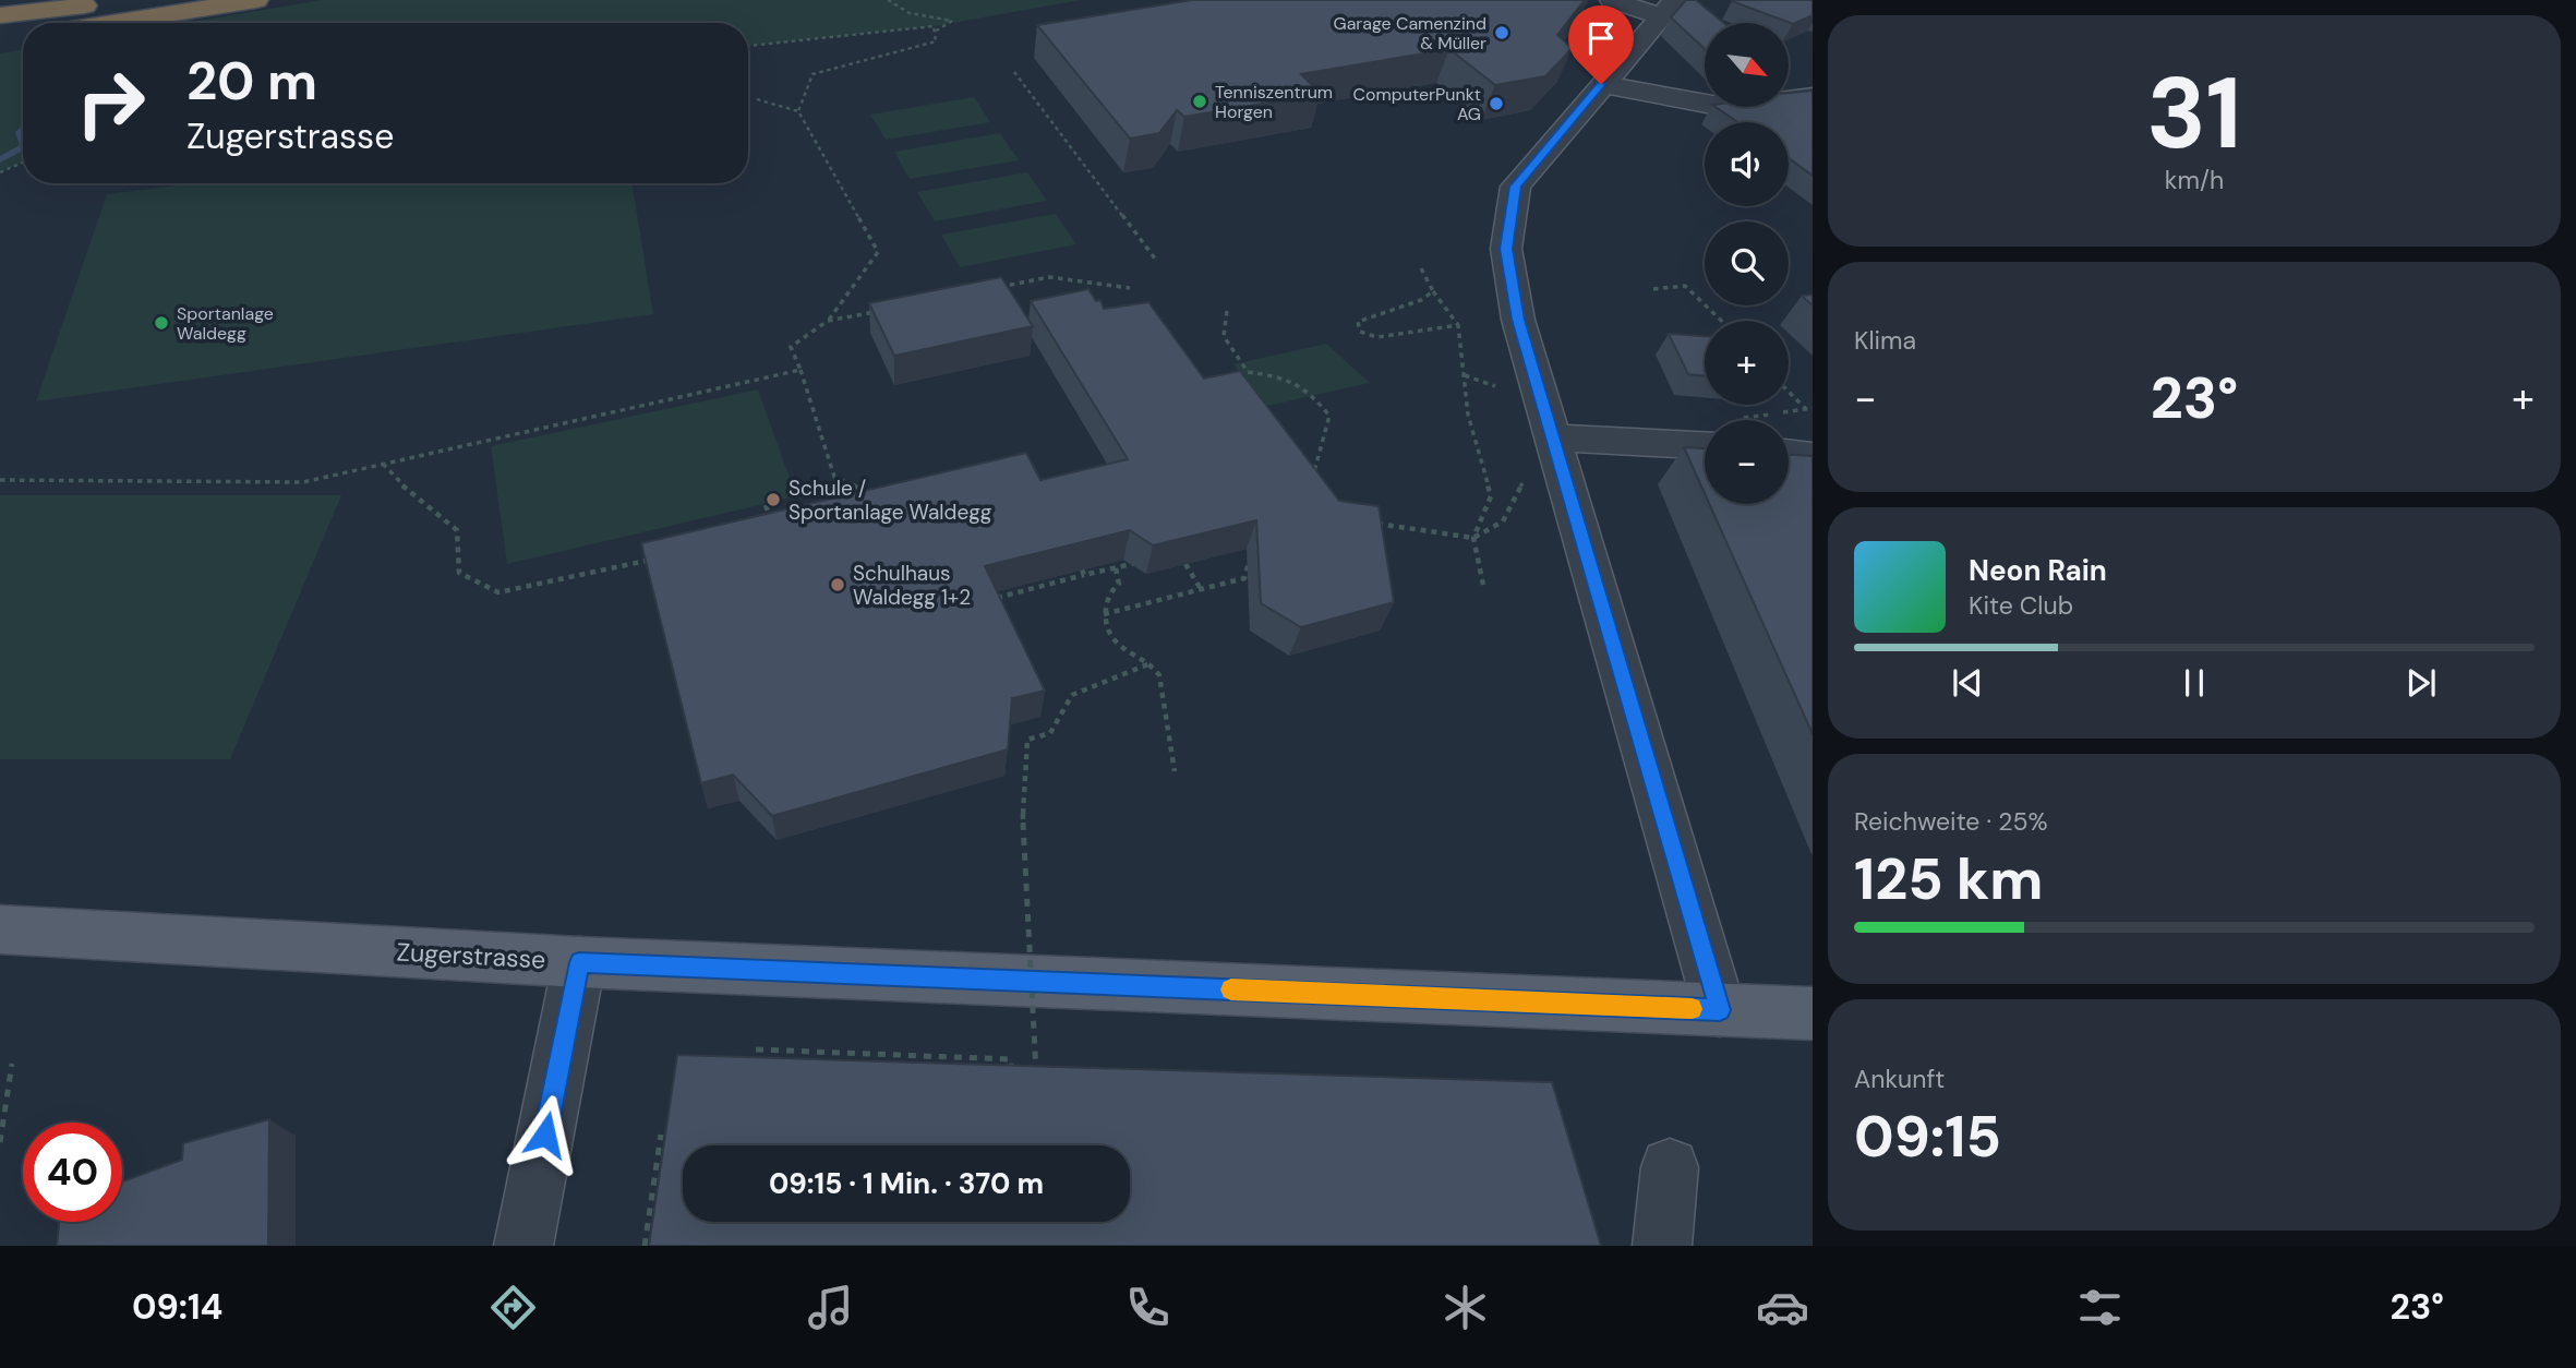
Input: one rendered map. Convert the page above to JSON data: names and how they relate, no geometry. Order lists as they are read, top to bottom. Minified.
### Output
{"streets":{"main road":["Zugerstrasse"]},"places":["Garage Camenzind & Müller","Tenniszentrum Horgen","ComputerPunkt AG","Sportanlage Waldegg","Schule / Sportanlage Waldegg","Schulhaus Waldegg 1+2"],"north":"bottom right","page":{"tile":[["31","km/h"],"Klima",["Reichweite · 25%","125 km"],["Ankunft","09:15"]],"map_buttons":["+","−"],"turn":["20 m","Zugerstrasse"],"heat":["−","23°","+"],"song":["Neon Rain","Kite Club"],"limit":"40","trip":"09:15 · 1 Min. · 370 m","tabs":["09:14","23°"]}}
